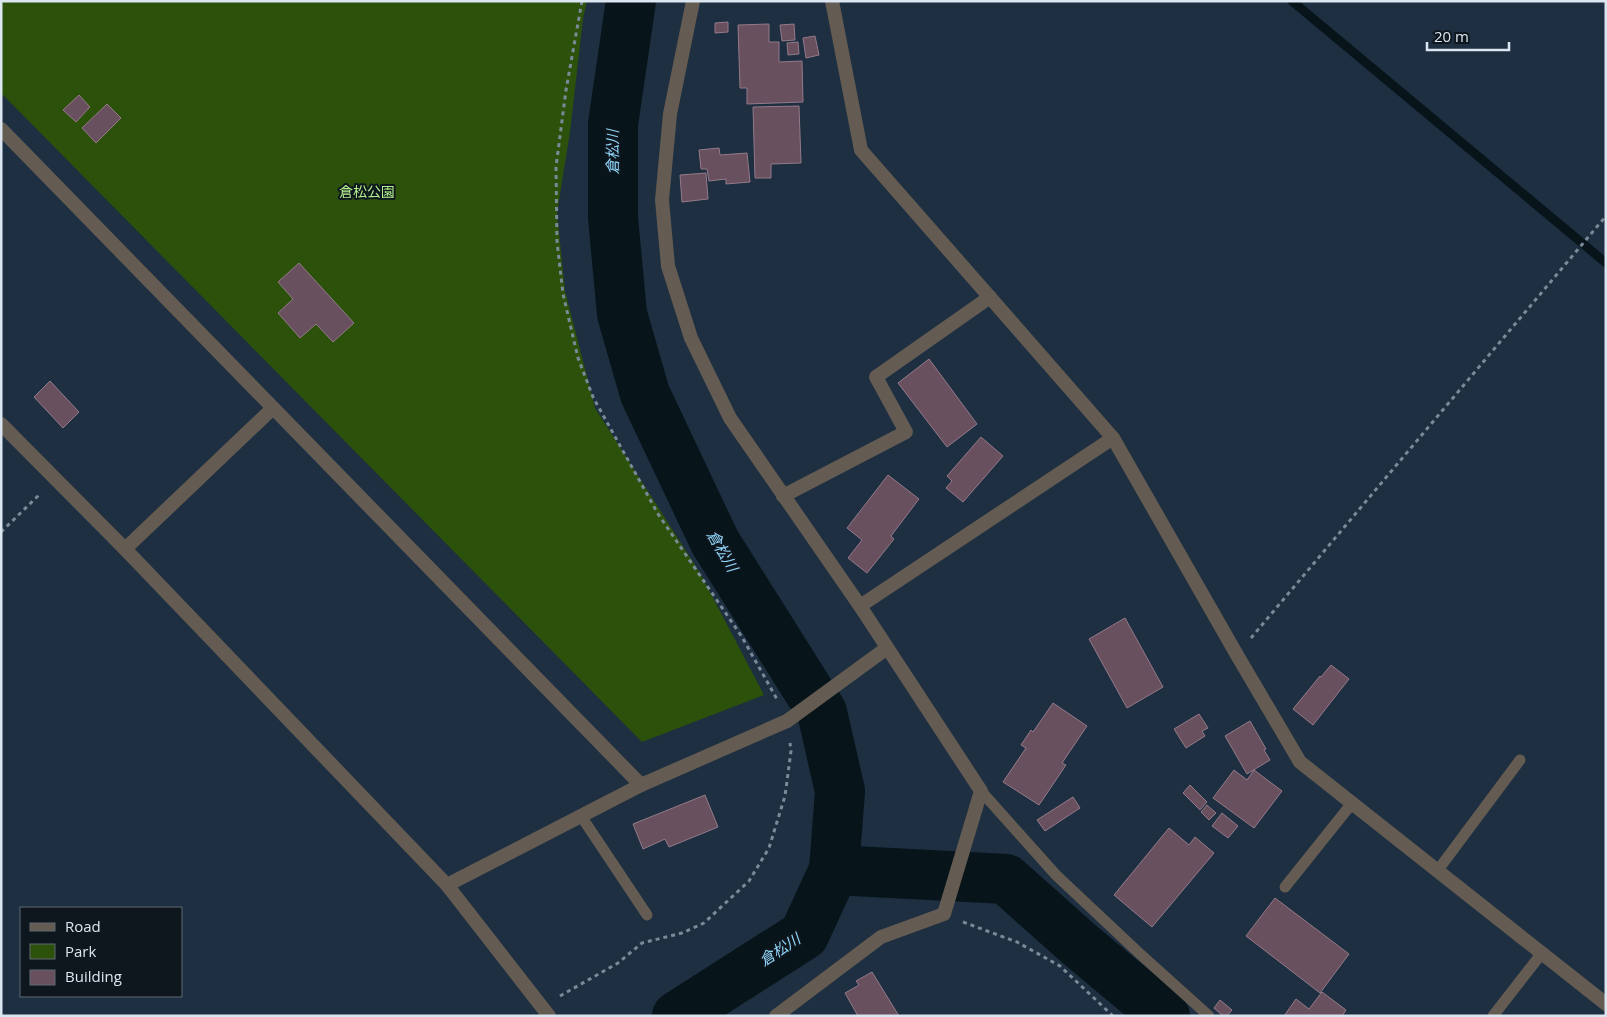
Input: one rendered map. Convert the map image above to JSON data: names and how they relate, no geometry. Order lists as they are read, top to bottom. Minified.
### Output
{"water":["倉松川"],"parks":["倉松公園"],"legend":["Road","Park","Building"],"scale_bar":"20 m"}
